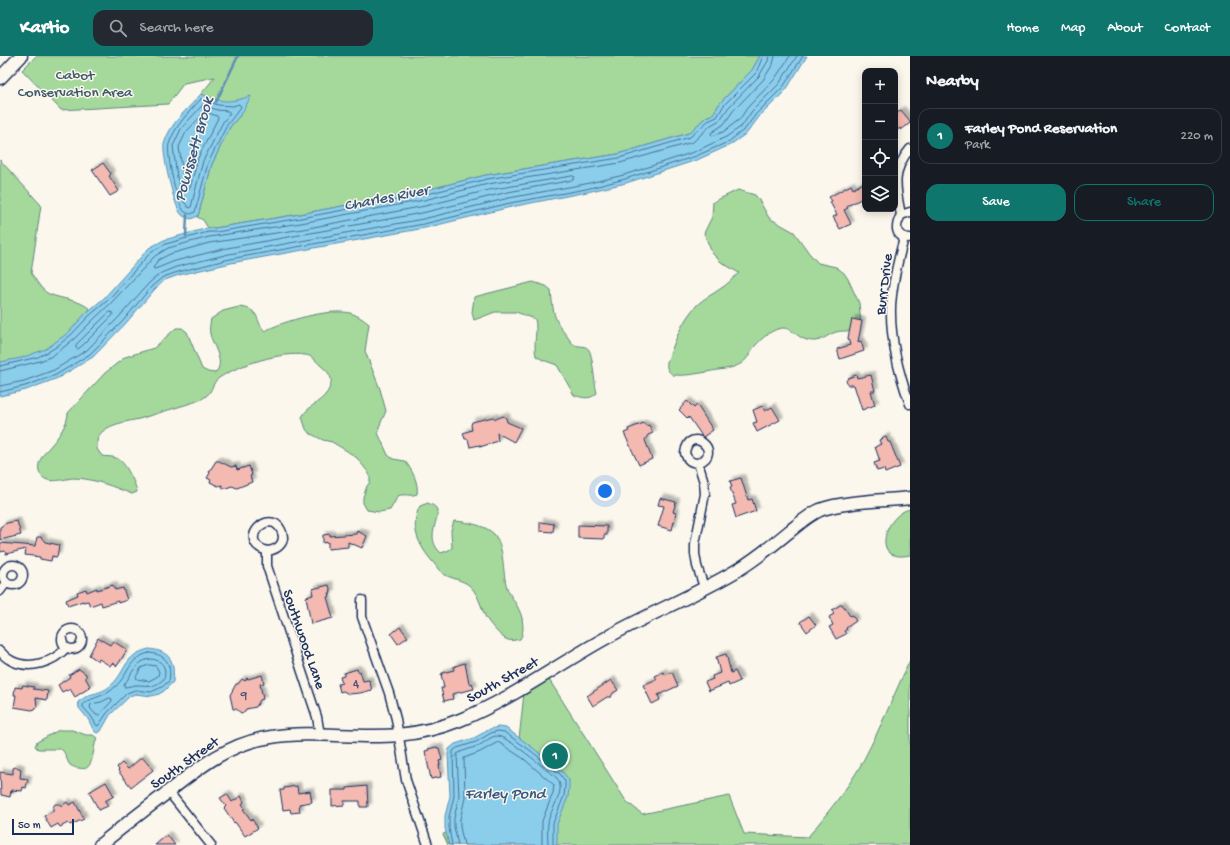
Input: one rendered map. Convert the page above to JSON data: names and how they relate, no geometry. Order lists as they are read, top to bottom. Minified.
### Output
{"streets":{"street":["Burr Drive","Southwood Lane","South Street"]},"crossings":[["Southwood Lane","South Street"]],"water":["Powissett Brook","Charles River","Farley Pond"],"parks":["Cabot Conservation Area"],"house_numbers":["4","9"],"scale_bar":"50 m","page":{"header":"Kartio","search":"Search here","nav":["Home","Map","About","Contact"],"heading":"Nearby","map_buttons":["+","−"],"list":[{"mark":"1","name":"Farley Pond Reservation","note":"Park","value":"220 m"}],"buttons":["Save","Share"],"pins":"1","scale":"50 m"}}
